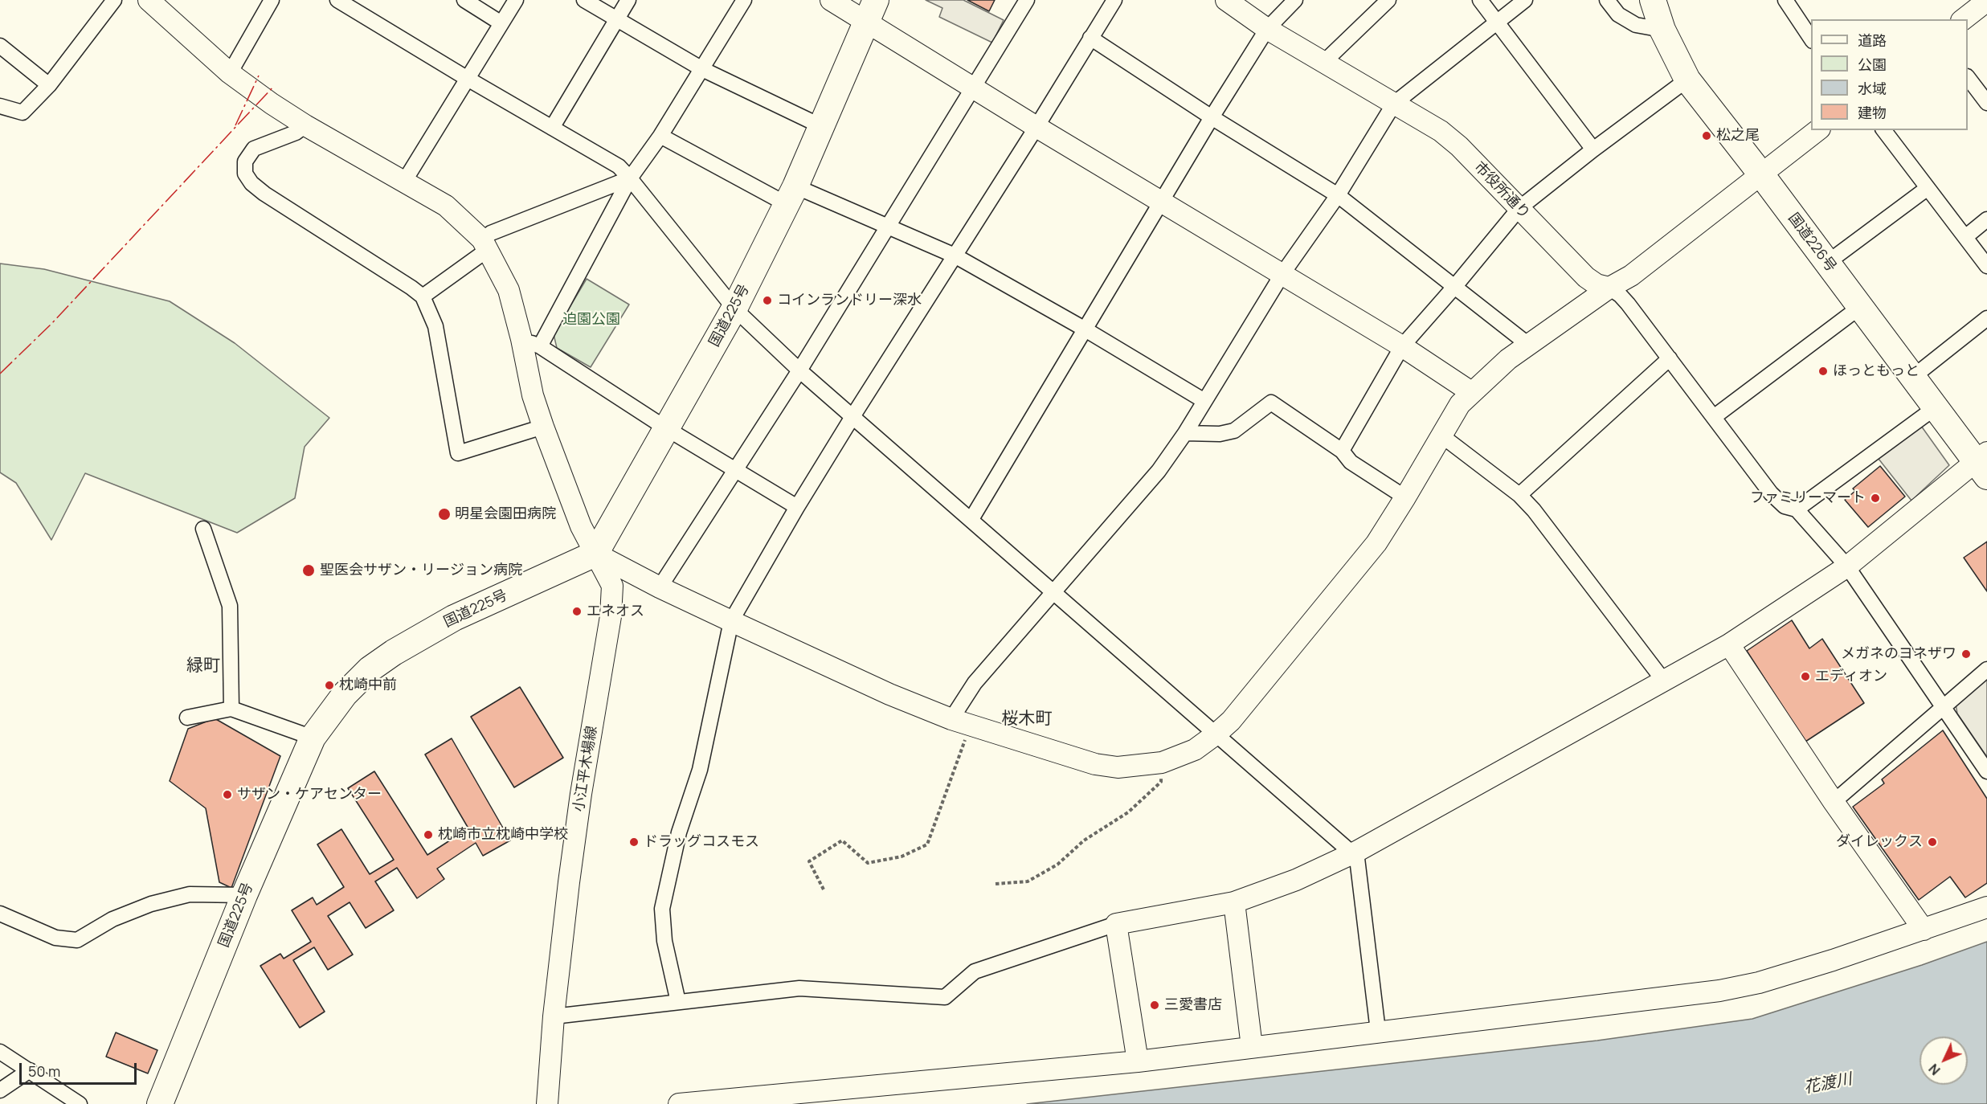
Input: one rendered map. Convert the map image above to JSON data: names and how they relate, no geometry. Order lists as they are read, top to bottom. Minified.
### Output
{"streets":{"highway":["国道226号","国道225号"],"street":["市役所通り","小江平木場線"]},"crossings":[["国道225号","小江平木場線"]],"districts":["緑町","桜木町"],"water":["花渡川"],"parks":["迫園公園"],"places":["松之尾","コインランドリー深水","ほっともっと","ファミリーマート","明星会園田病院","聖医会サザン・リージョン病院","エネオス","メガネのヨネザワ","エディオン","枕崎中前","サザン・ケアセンター","枕崎市立枕崎中学校","ドラッグコスモス","ダイレックス","三愛書店"],"legend":["道路","公園","水域","建物"],"scale_bar":"50 m","north":"bottom left"}
